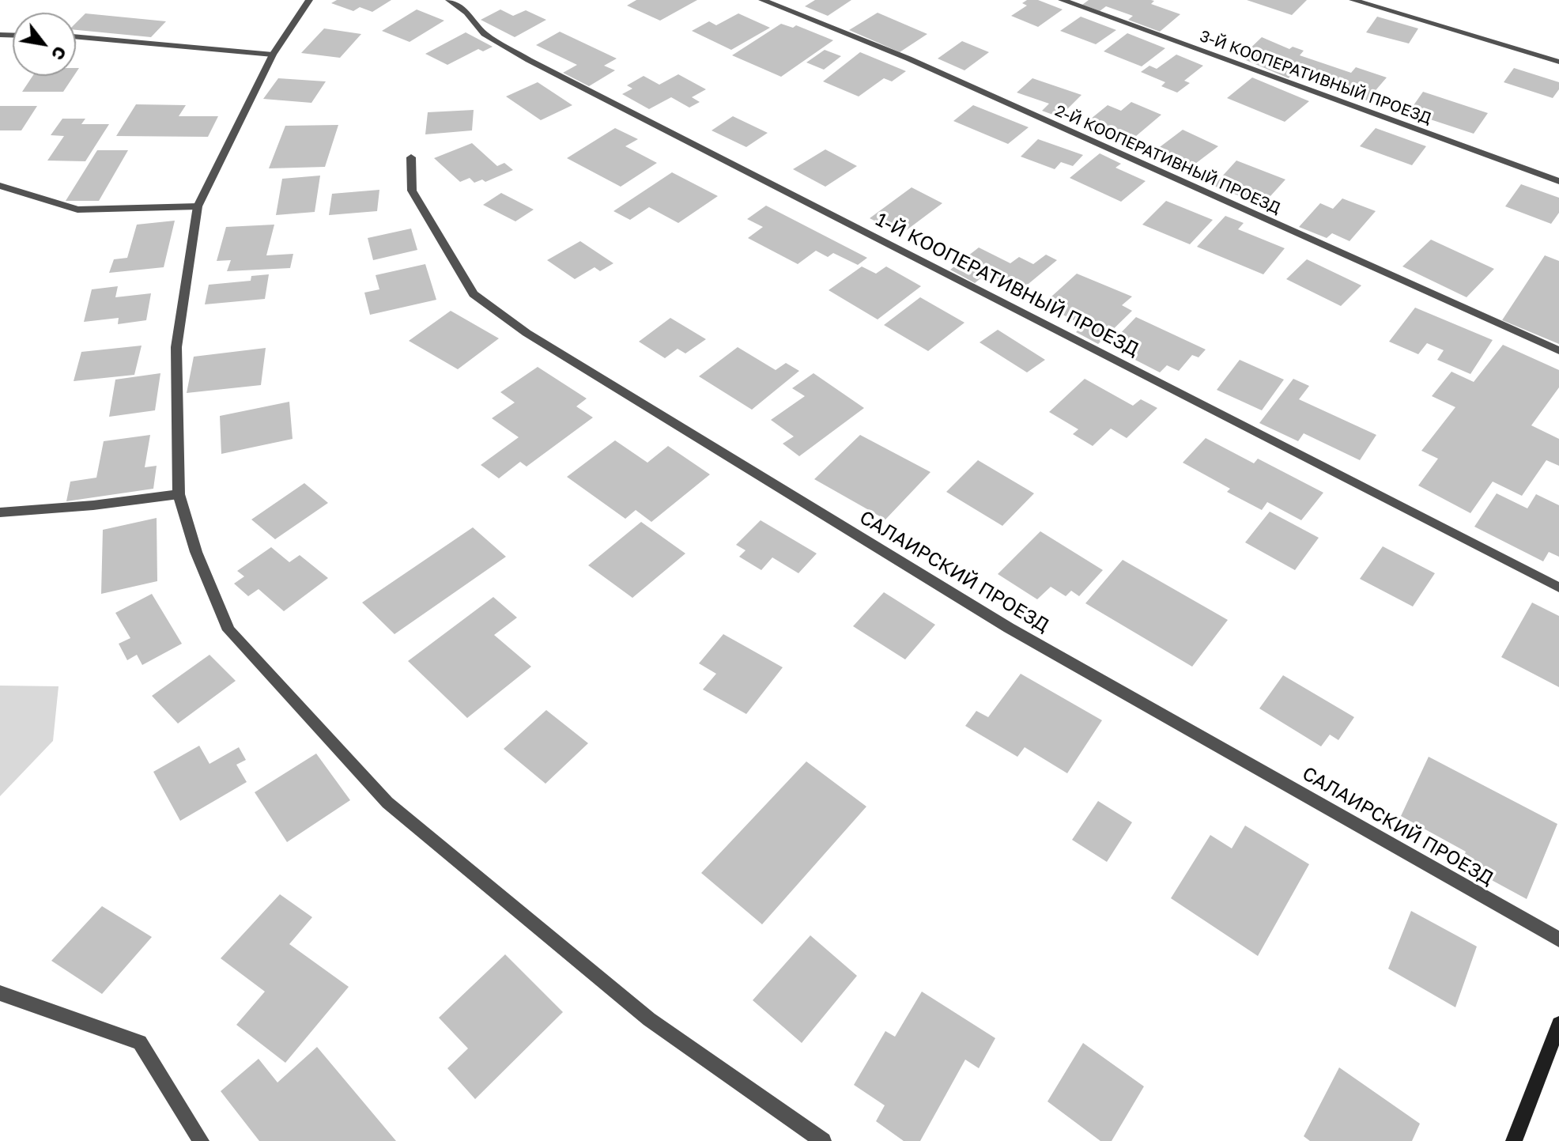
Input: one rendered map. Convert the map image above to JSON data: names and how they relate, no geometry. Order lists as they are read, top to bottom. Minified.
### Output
{"streets":{"street":["3-Й КООПЕРАТИВНЫЙ ПРОЕЗД","2-Й КООПЕРАТИВНЫЙ ПРОЕЗД","1-Й КООПЕРАТИВНЫЙ ПРОЕЗД","САЛАИРСКИЙ ПРОЕЗД"]},"north":"bottom right"}
